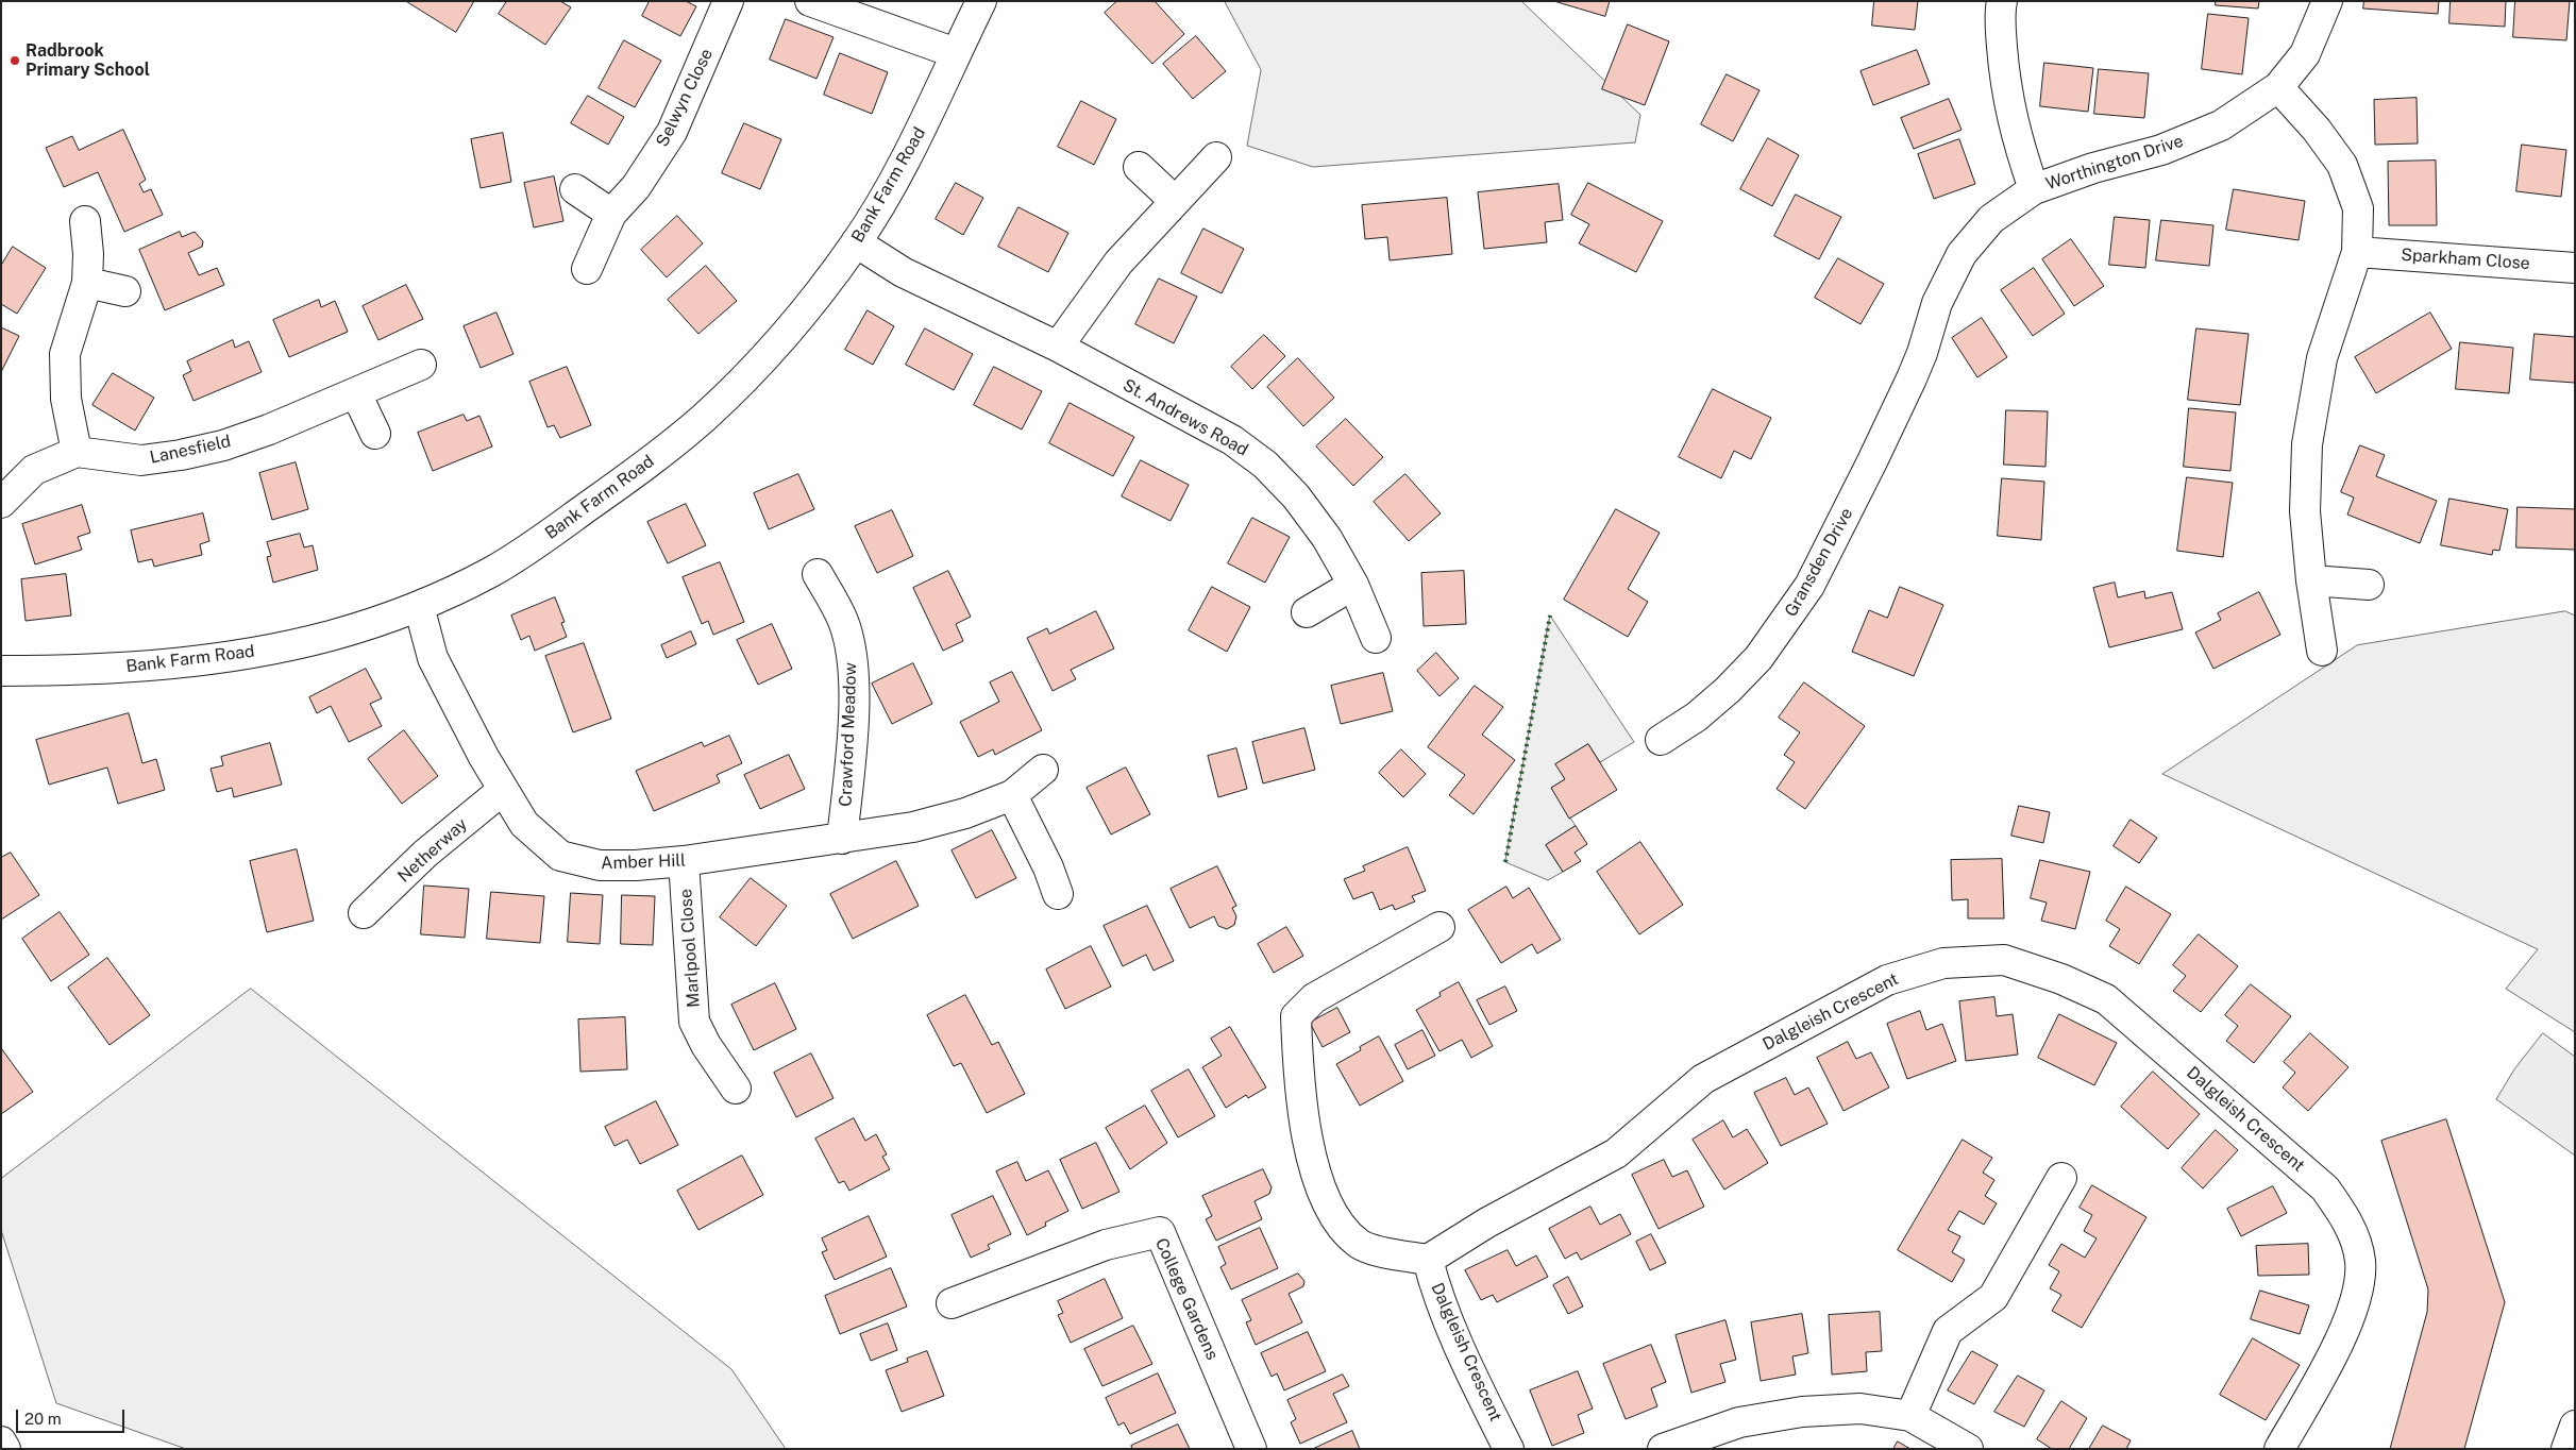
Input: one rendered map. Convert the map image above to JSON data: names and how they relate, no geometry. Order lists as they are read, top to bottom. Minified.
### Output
{"streets":{"street":["Selwyn Close","Worthington Drive","Bank Farm Road","Sparkham Close","St. Andrews Road","Lanesfield","Gransden Drive","Crawford Meadow","Netherway","Amber Hill","Marlpool Close","Dalgleish Crescent","College Gardens"]},"crossings":[["Worthington Drive","Gransden Drive"],["Bank Farm Road","St. Andrews Road"],["Bank Farm Road","Amber Hill"],["Crawford Meadow","Amber Hill"],["Netherway","Amber Hill"],["Amber Hill","Marlpool Close"]],"places":["Radbrook Primary School"],"scale_bar":"20 m"}
